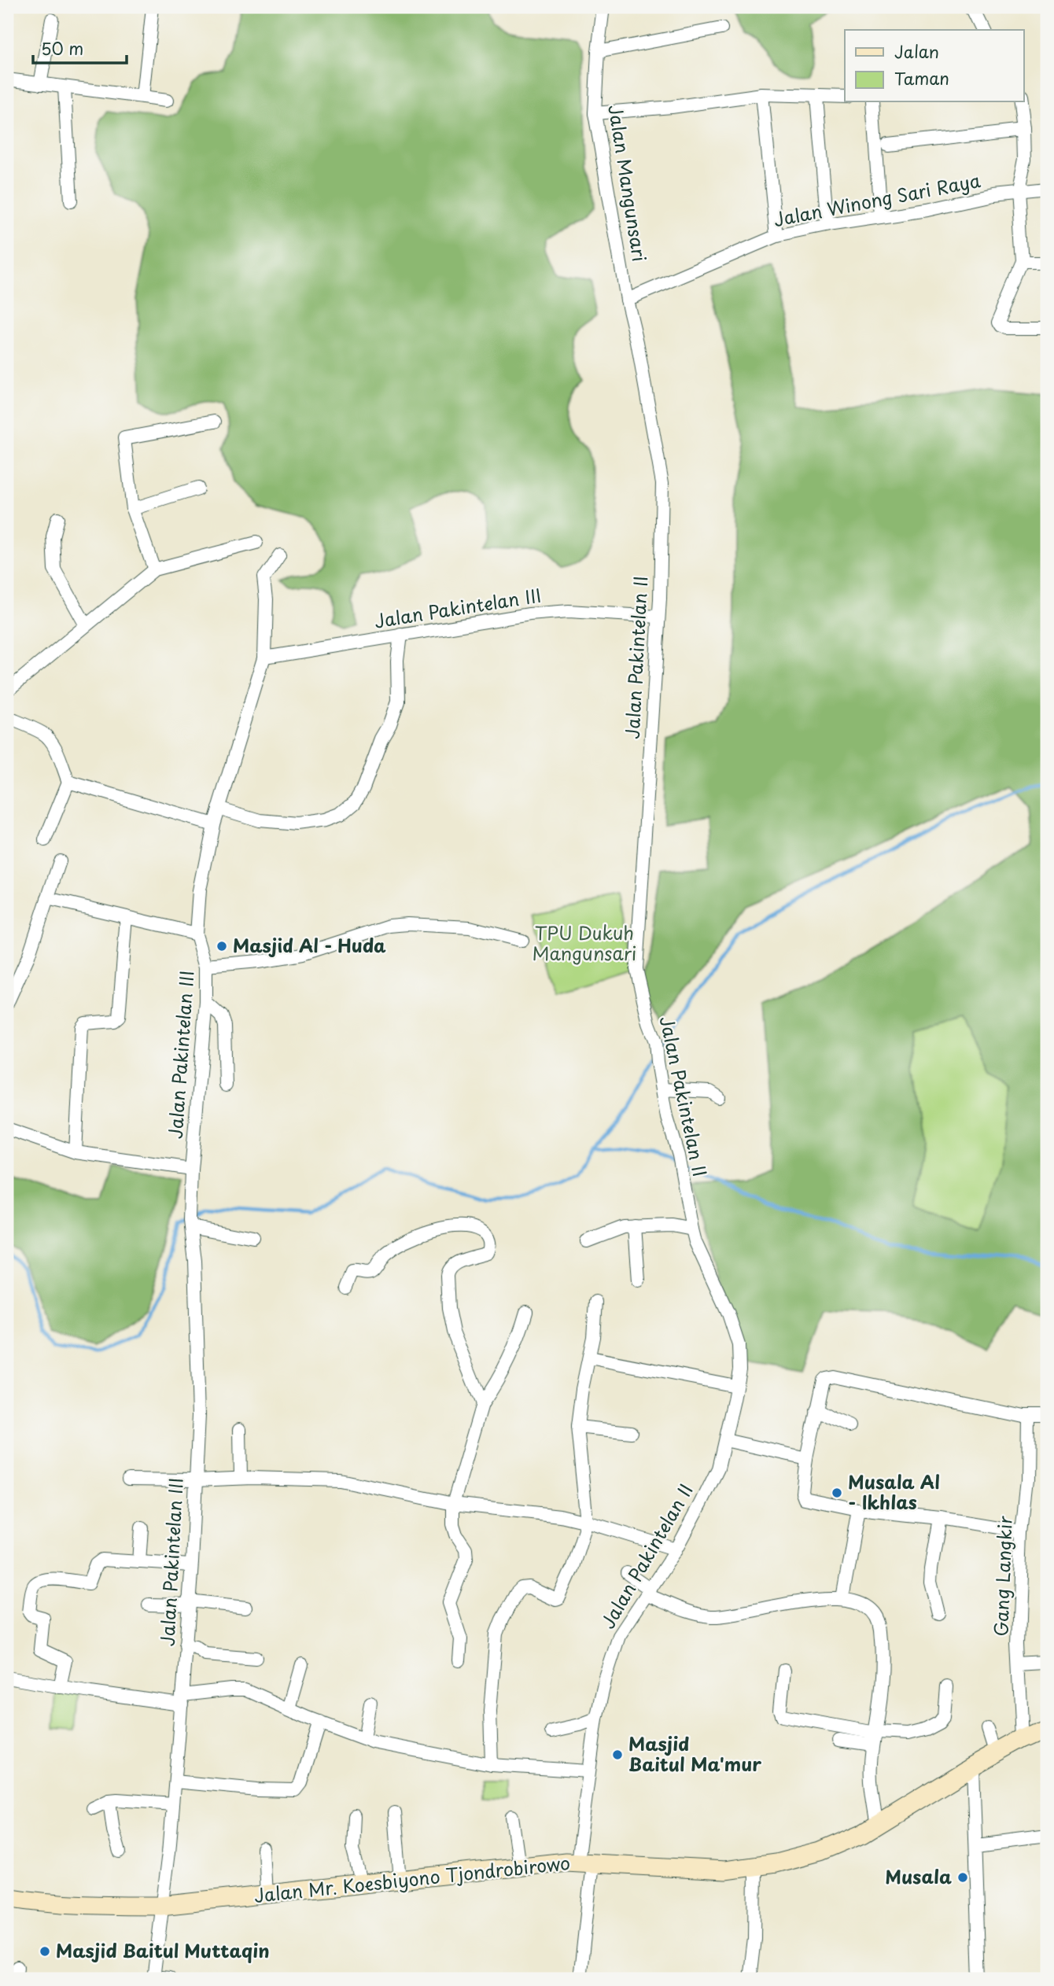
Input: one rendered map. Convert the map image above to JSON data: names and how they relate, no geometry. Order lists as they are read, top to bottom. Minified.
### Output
{"streets":{"main road":["Jalan Mr. Koesbiyono Tjondrobirowo"],"street":["Jalan Mangunsari","Jalan Winong Sari Raya","Jalan Pakintelan III","Jalan Pakintelan II","Gang Langkir"]},"crossings":[["Jalan Mangunsari","Jalan Winong Sari Raya"],["Jalan Mangunsari","Jalan Pakintelan II"],["Jalan Winong Sari Raya","Jalan Pakintelan II"],["Jalan Pakintelan III","Jalan Pakintelan II"],["Jalan Pakintelan III","Jalan Mr. Koesbiyono Tjondrobirowo"],["Jalan Pakintelan II","Jalan Mr. Koesbiyono Tjondrobirowo"],["Gang Langkir","Jalan Mr. Koesbiyono Tjondrobirowo"]],"parks":["TPU Dukuh Mangunsari"],"places":["Masjid Al - Huda","Musala Al - Ikhlas","Masjid Baitul Ma'mur","Musala","Masjid Baitul Muttaqin"],"legend":["Jalan","Taman"],"scale_bar":"50 m"}
